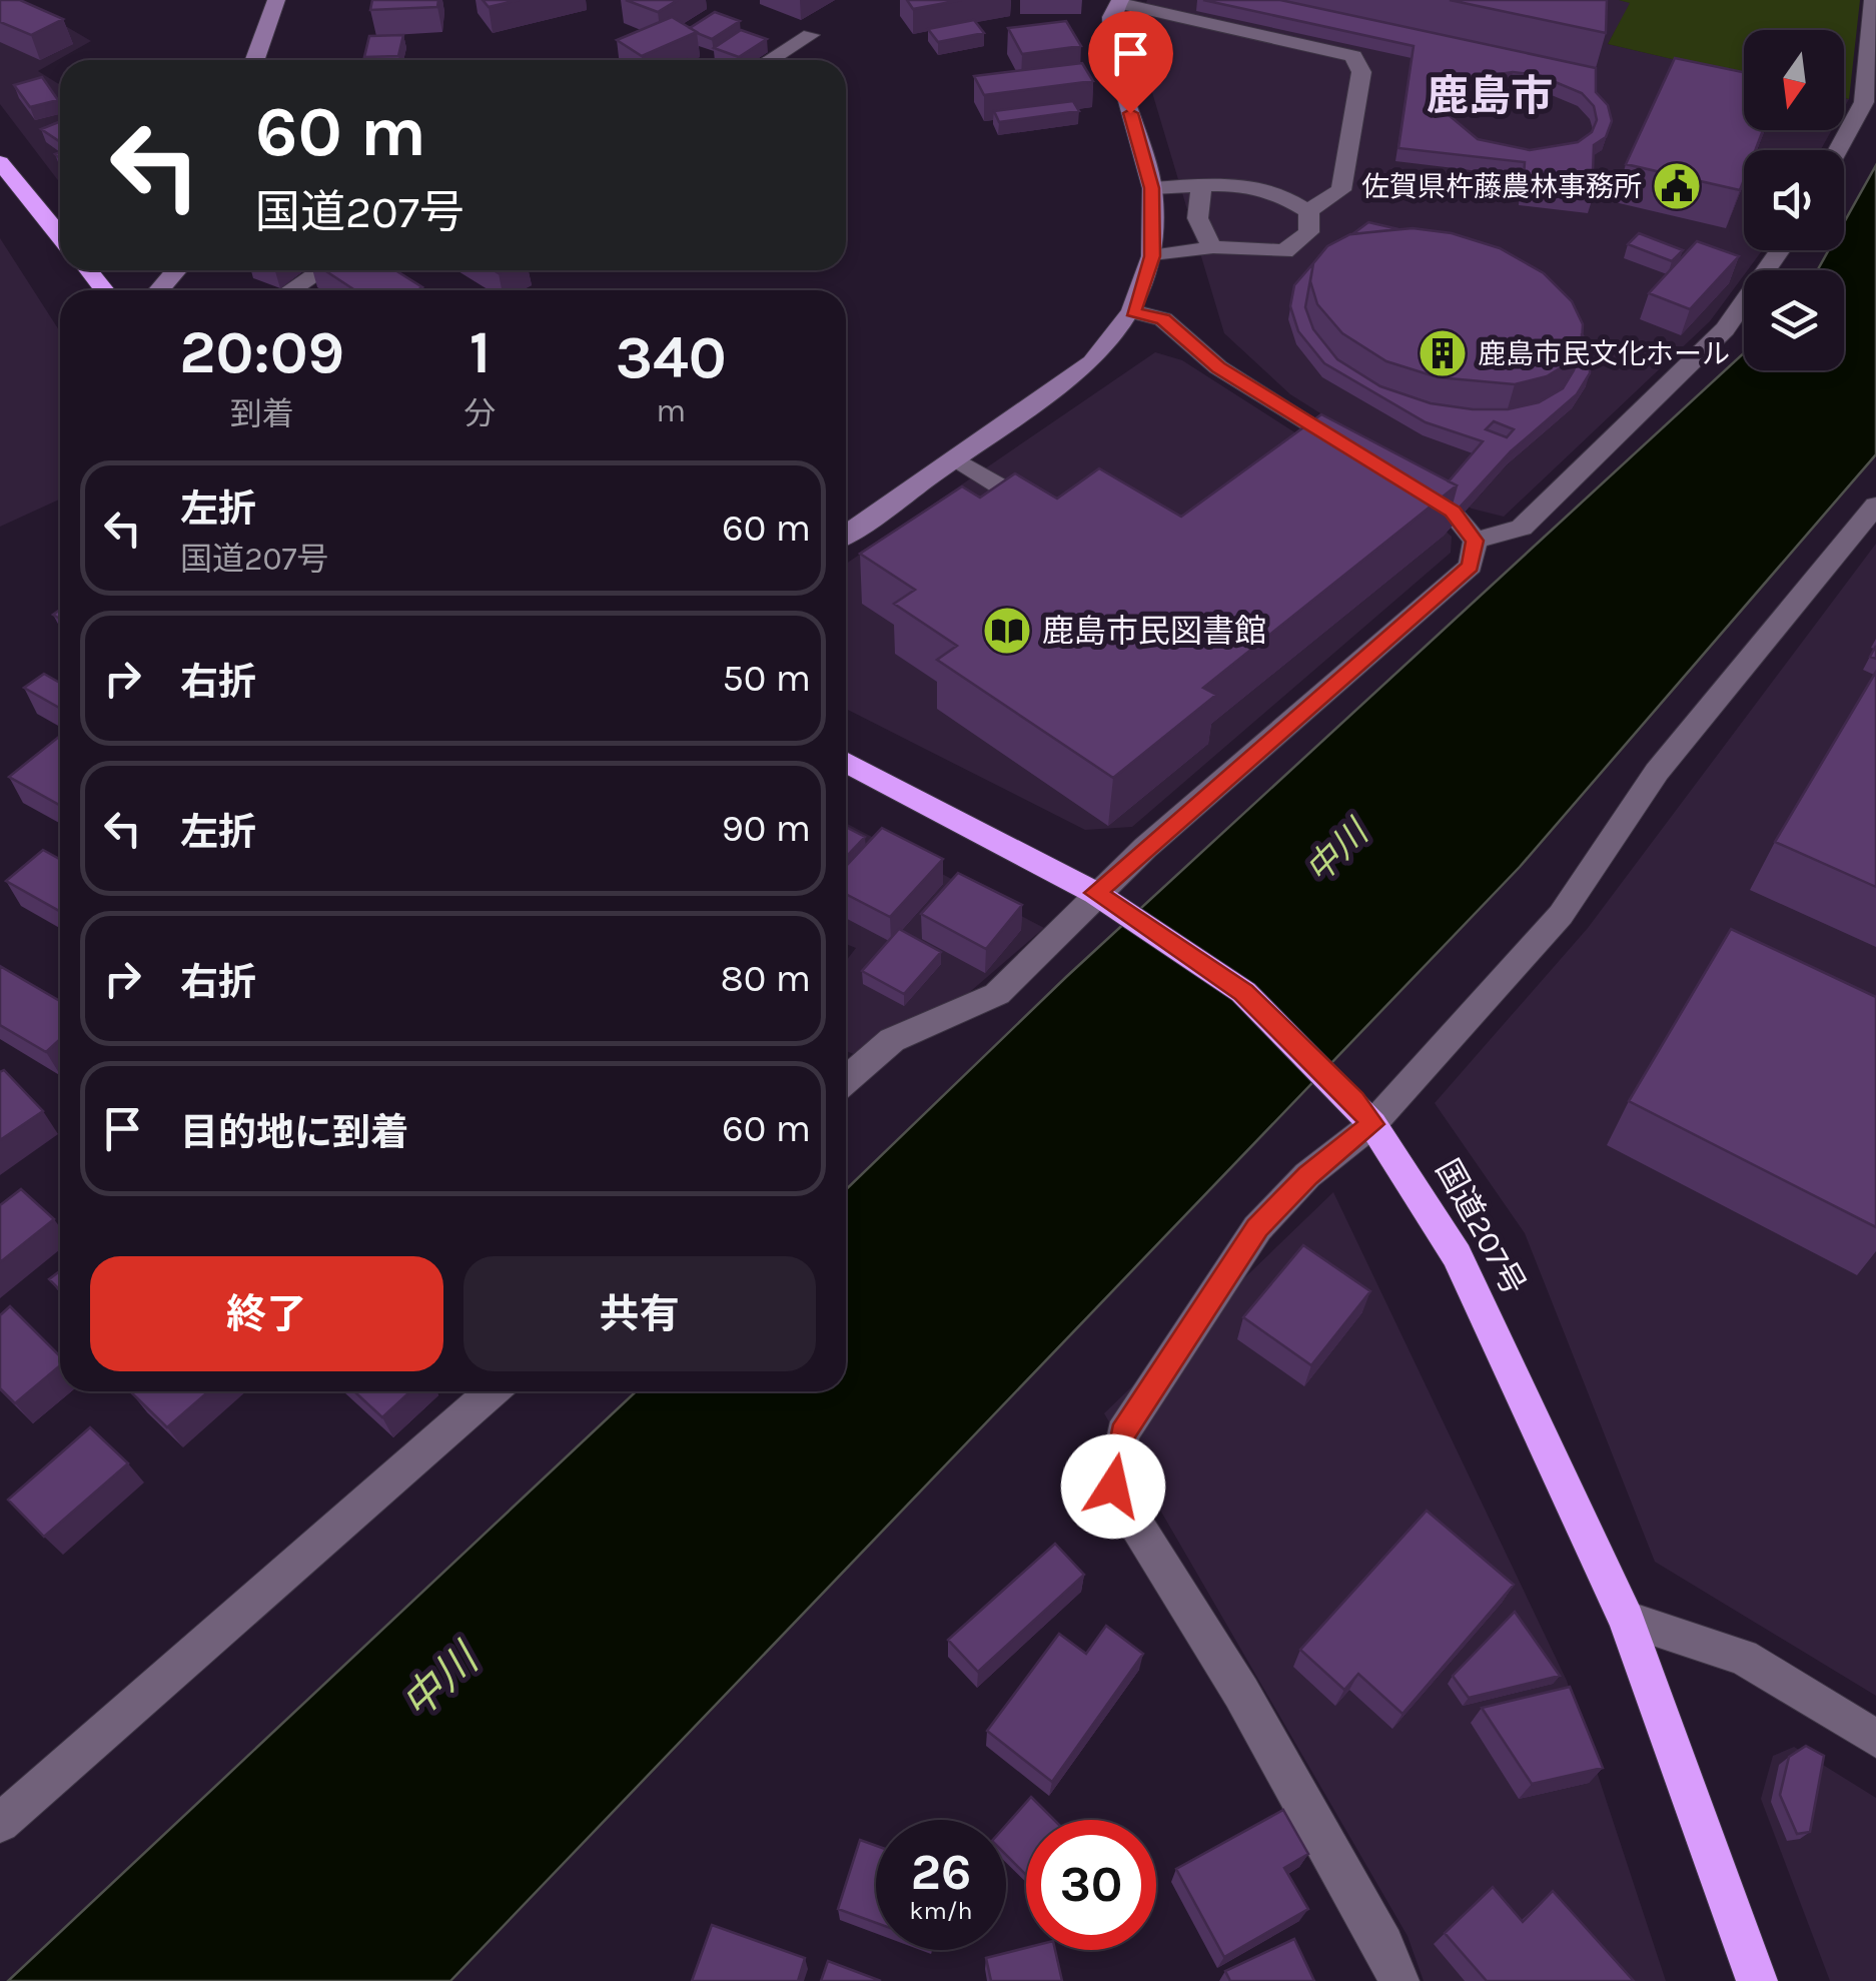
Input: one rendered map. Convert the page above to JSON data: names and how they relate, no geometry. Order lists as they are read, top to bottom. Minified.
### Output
{"streets":{"highway":["国道207号"]},"districts":["鹿島市"],"water":["中川"],"places":{"public building":["佐賀県杵藤農林事務所"],"building":["鹿島市民文化ホール"],"library":["鹿島市民図書館"]},"north":"bottom","page":{"turn":["60 m","国道207号"],"eta":["20:09","到着","1","分","340","m"],"list":[{"name":"左折","note":"国道207号","value":"60 m"},{"name":"右折","value":"50 m"},{"name":"左折","value":"90 m"},{"name":"右折","value":"80 m"},{"name":"目的地に到着","value":"60 m"}],"buttons":["終了","共有"],"speed":"26 km/h","limit":"30"}}
